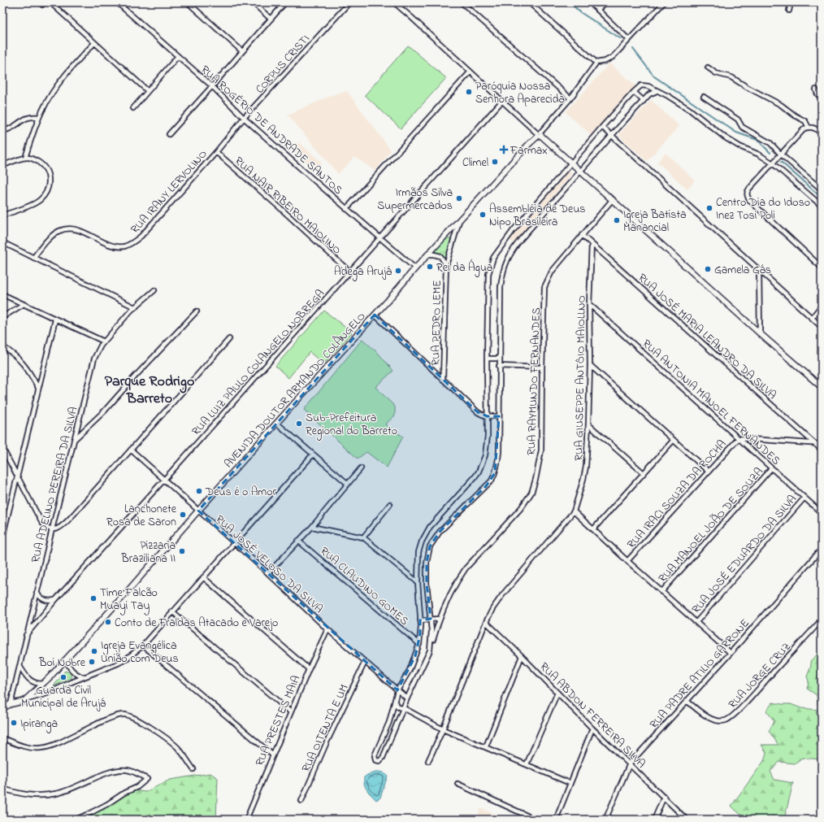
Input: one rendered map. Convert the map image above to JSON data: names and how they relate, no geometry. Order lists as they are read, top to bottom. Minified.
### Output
{"streets":{"street":["CORPUS CRISTI","RUA ROGÉRIO DE ANDRADE SANTOS","RUA IRANY LERVOLINO","RUA NAIR RIBEIRO MAIOLINO","RUA PEDRO LEME","RUA JOSÉ MARIA LEANDRO DA SILVA","RUA LUIZ PAULO COLANGELO NOBREGA","RUA GIUSEPPE ANTÔIO MAIOLLNO","RUA RAYMUNDO FERNANDES","AVENIDA DOUTOR ARMANDO COLÂNGELO","RUA ANTONIA MANOEL FERNANDES","RUA ADELINO PEREIRA DA SILVA","RUA IRACI SOUZA DA ROCHA","RUA MANOEL JOÃO DE SOUZA","RUA JOSÉ EDUARDO DA SILVA","RUA JOSÉ VELOSO DA SILVA","RUA CLAUDINO GOMES","RUA PADRE ATILIO GARRONE","RUA JORGE CRUZ","RUA ABDON FERREIRA SILVA","RUA PRESTES MAIA","RUA OITENTA E UM"]},"crossings":[["CORPUS CRISTI","RUA ROGÉRIO DE ANDRADE SANTOS"],["CORPUS CRISTI","RUA IRANY LERVOLINO"],["CORPUS CRISTI","RUA NAIR RIBEIRO MAIOLINO"],["RUA ROGÉRIO DE ANDRADE SANTOS","RUA LUIZ PAULO COLANGELO NOBREGA"],["RUA ROGÉRIO DE ANDRADE SANTOS","AVENIDA DOUTOR ARMANDO COLÂNGELO"],["RUA IRANY LERVOLINO","RUA NAIR RIBEIRO MAIOLINO"],["RUA NAIR RIBEIRO MAIOLINO","RUA LUIZ PAULO COLANGELO NOBREGA"],["RUA PEDRO LEME","AVENIDA DOUTOR ARMANDO COLÂNGELO"],["RUA JOSÉ MARIA LEANDRO DA SILVA","RUA GIUSEPPE ANTÔIO MAIOLLNO"],["RUA JOSÉ MARIA LEANDRO DA SILVA","RUA RAYMUNDO FERNANDES"],["RUA LUIZ PAULO COLANGELO NOBREGA","RUA ADELINO PEREIRA DA SILVA"],["RUA LUIZ PAULO COLANGELO NOBREGA","RUA JOSÉ VELOSO DA SILVA"],["RUA GIUSEPPE ANTÔIO MAIOLLNO","RUA ANTONIA MANOEL FERNANDES"],["RUA GIUSEPPE ANTÔIO MAIOLLNO","RUA ABDON FERREIRA SILVA"],["AVENIDA DOUTOR ARMANDO COLÂNGELO","RUA JOSÉ VELOSO DA SILVA"],["RUA ANTONIA MANOEL FERNANDES","RUA IRACI SOUZA DA ROCHA"],["RUA ANTONIA MANOEL FERNANDES","RUA MANOEL JOÃO DE SOUZA"],["RUA ANTONIA MANOEL FERNANDES","RUA JOSÉ EDUARDO DA SILVA"],["RUA JOSÉ VELOSO DA SILVA","RUA PRESTES MAIA"],["RUA JOSÉ VELOSO DA SILVA","RUA OITENTA E UM"],["RUA PADRE ATILIO GARRONE","RUA JORGE CRUZ"],["RUA PADRE ATILIO GARRONE","RUA ABDON FERREIRA SILVA"]],"districts":["Parque Rodrigo Barreto"],"places":{"other":["Paróquia Nossa Senhora Aparecida","Climel","Irmãos Silva Supermercados","Centro Dia do Idoso Inez Tosi Poli","Assembléia de Deus Nipo Brasileira","Igreja Batista Manancial","Rei da Água","Gamela Gás","Adega Arujá","Sub-Prefeitura Regional do Barreto","Deus é o Amor","Lanchonete Rosa de Saron","Pizzaria Braziliana II","Time Falcão Muayi Tay","Conto de Fraldas Atacado e Varejo","Igreja Evangélica União com Deus","Boi Nobre","Guarda Civil Municipal de Arujá","Ipiranga"],"health":["Farmax"]}}
